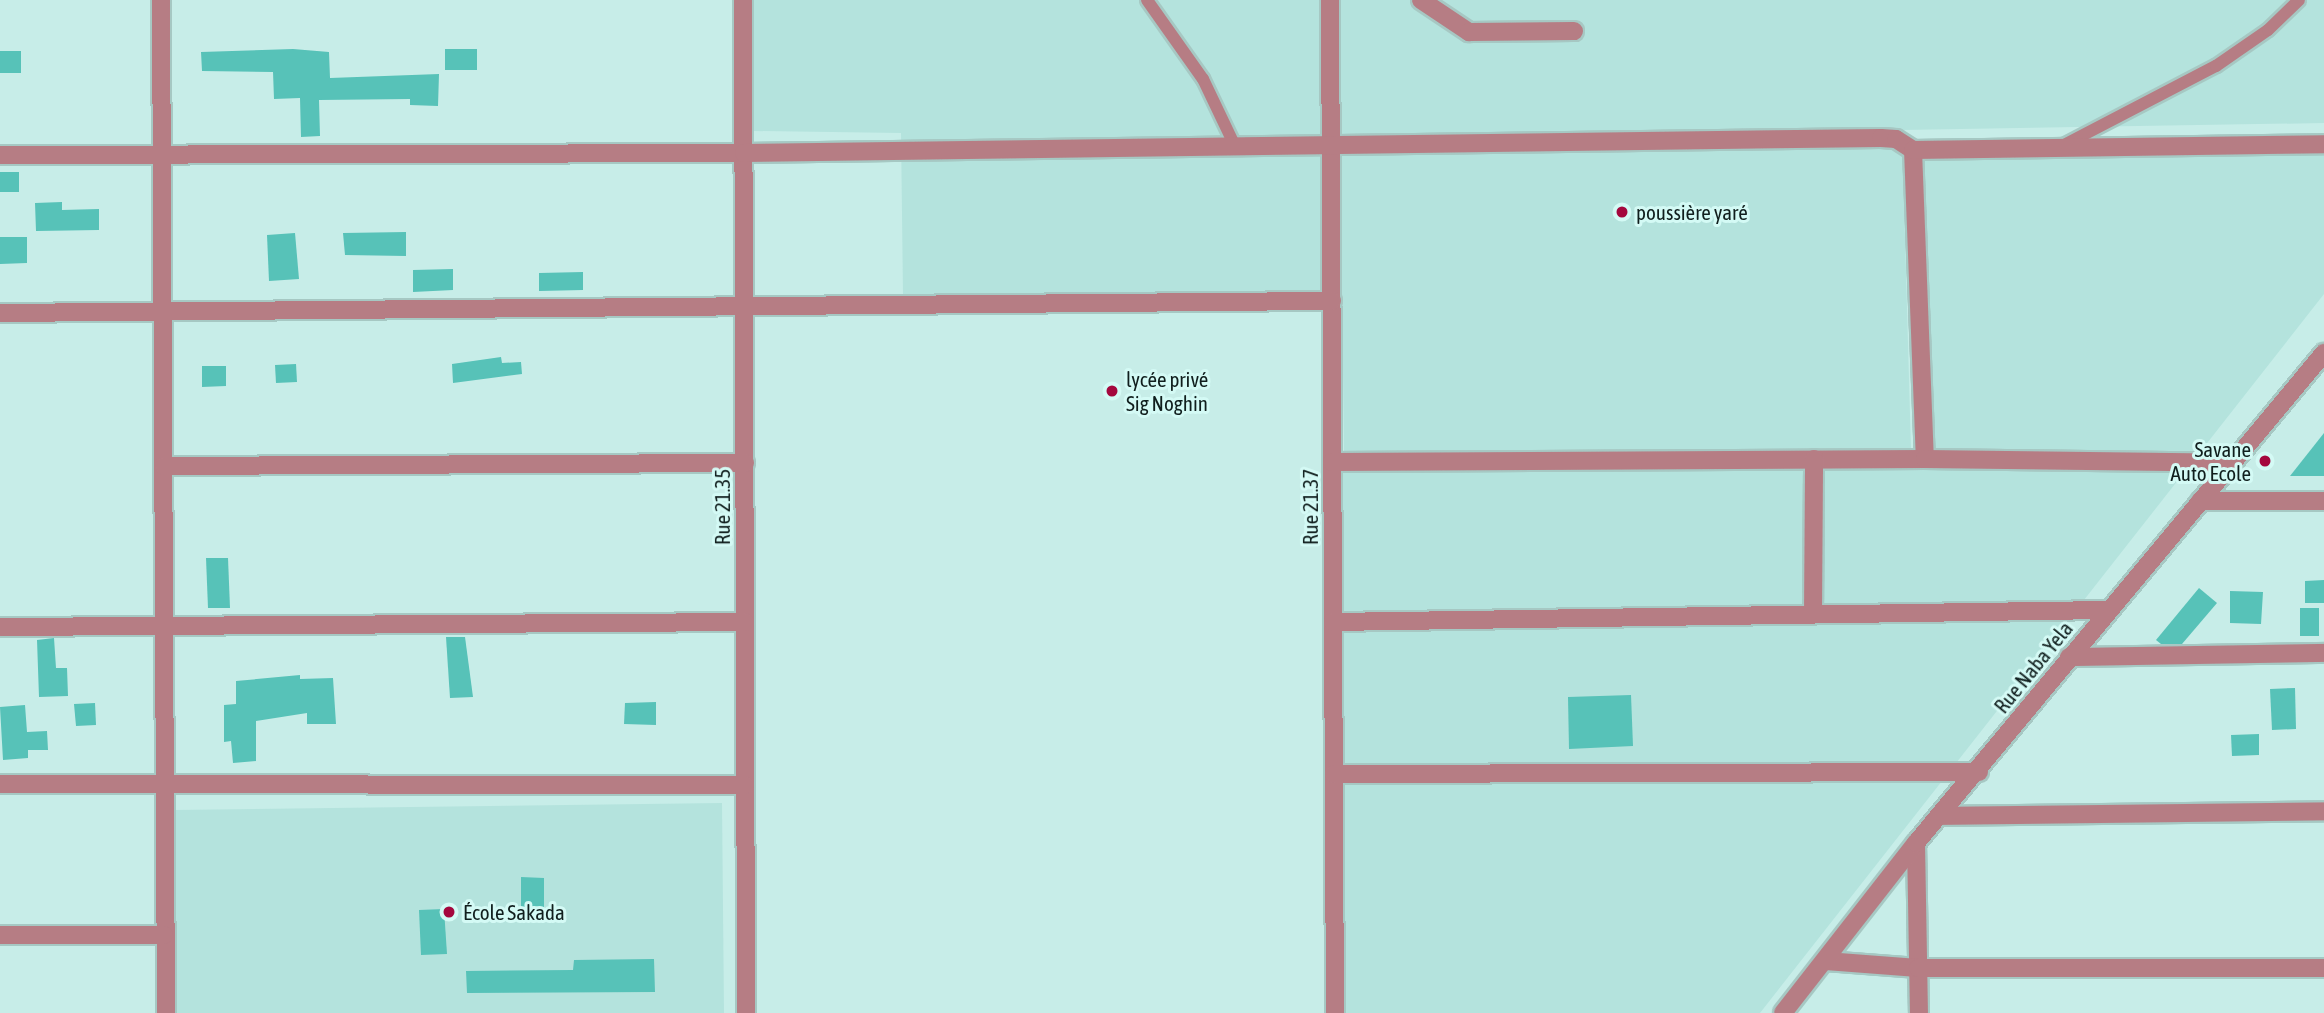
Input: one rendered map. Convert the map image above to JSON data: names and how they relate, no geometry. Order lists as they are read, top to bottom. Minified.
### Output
{"streets":{"street":["Rue 21.35","Rue 21.37","Rue Naba Yela"]},"places":["poussière yaré","lycée privé Sig Noghin","Savane Auto Ecole","École Sakada"]}
